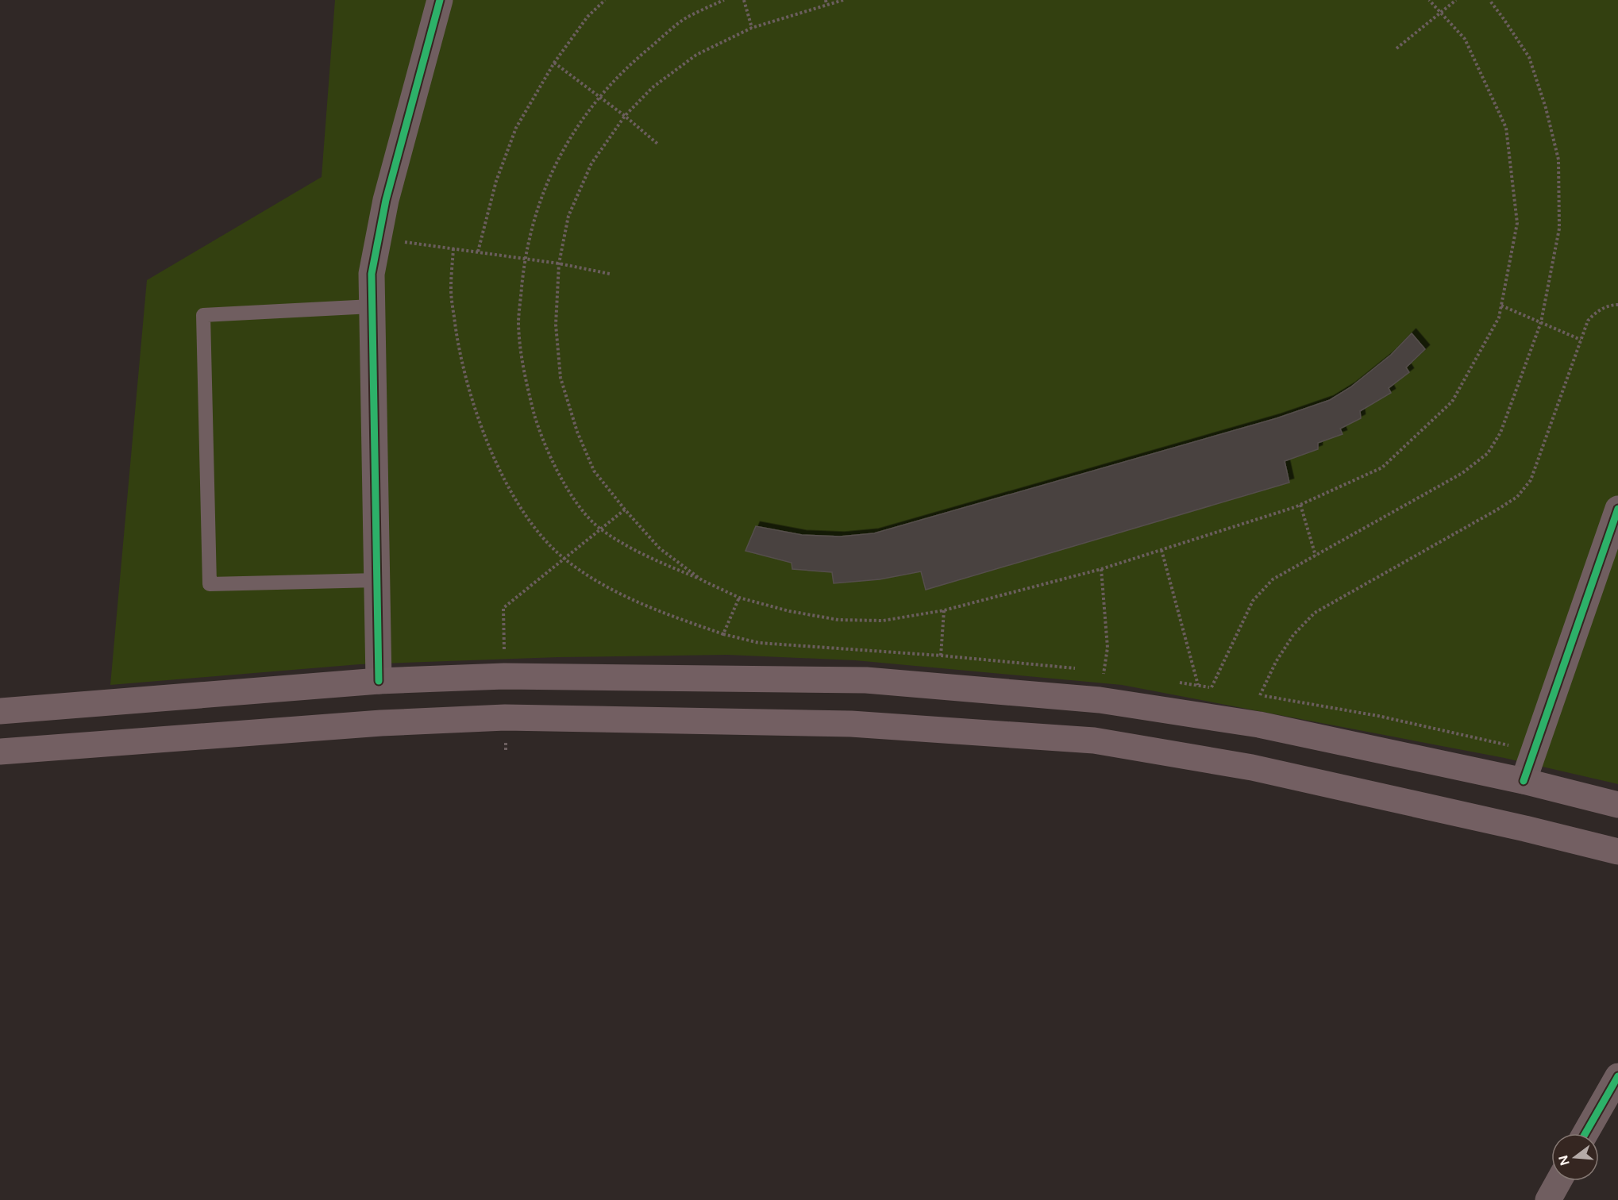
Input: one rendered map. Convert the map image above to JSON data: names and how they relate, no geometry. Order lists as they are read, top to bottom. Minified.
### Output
{"north":"left"}
